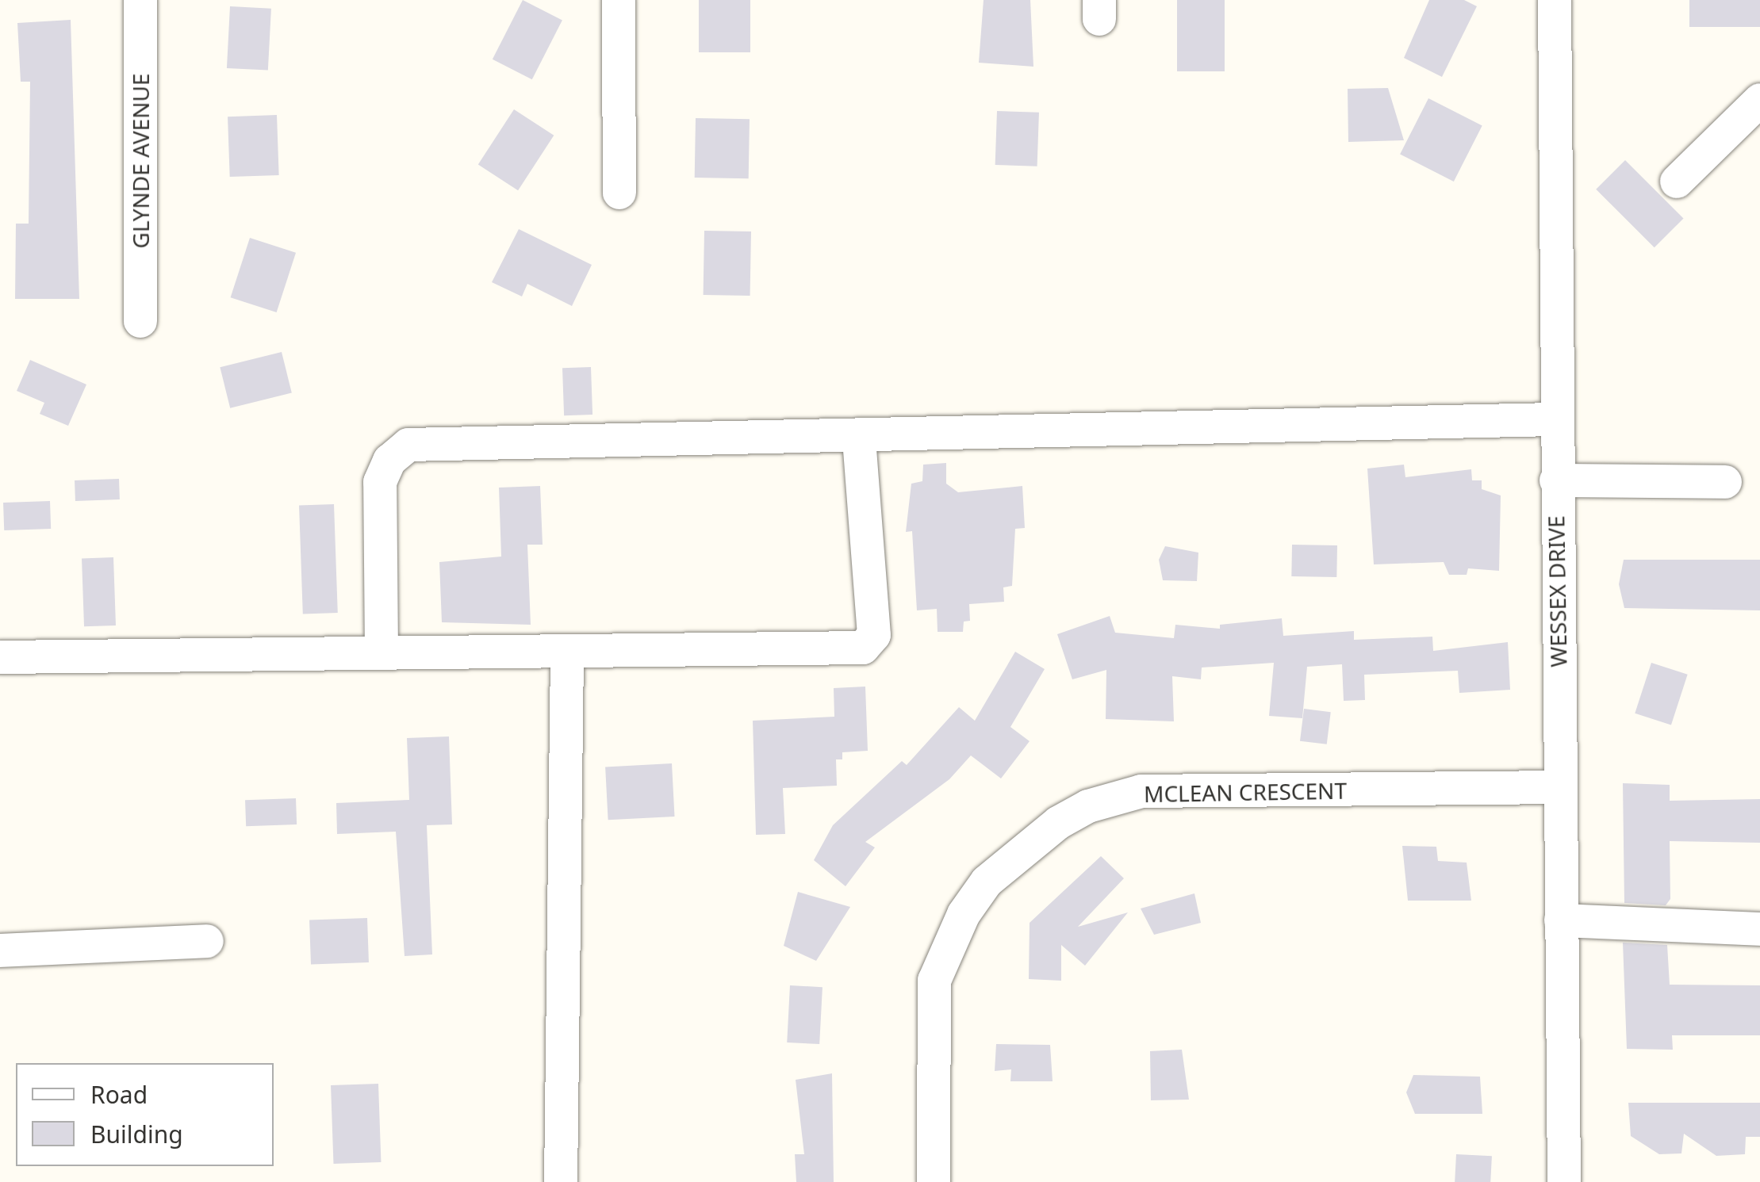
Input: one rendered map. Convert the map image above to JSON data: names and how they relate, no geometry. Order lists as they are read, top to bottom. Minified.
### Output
{"streets":{"street":["GLYNDE AVENUE","WESSEX DRIVE","MCLEAN CRESCENT"]},"crossings":[["WESSEX DRIVE","MCLEAN CRESCENT"]],"legend":["Road","Building"]}
